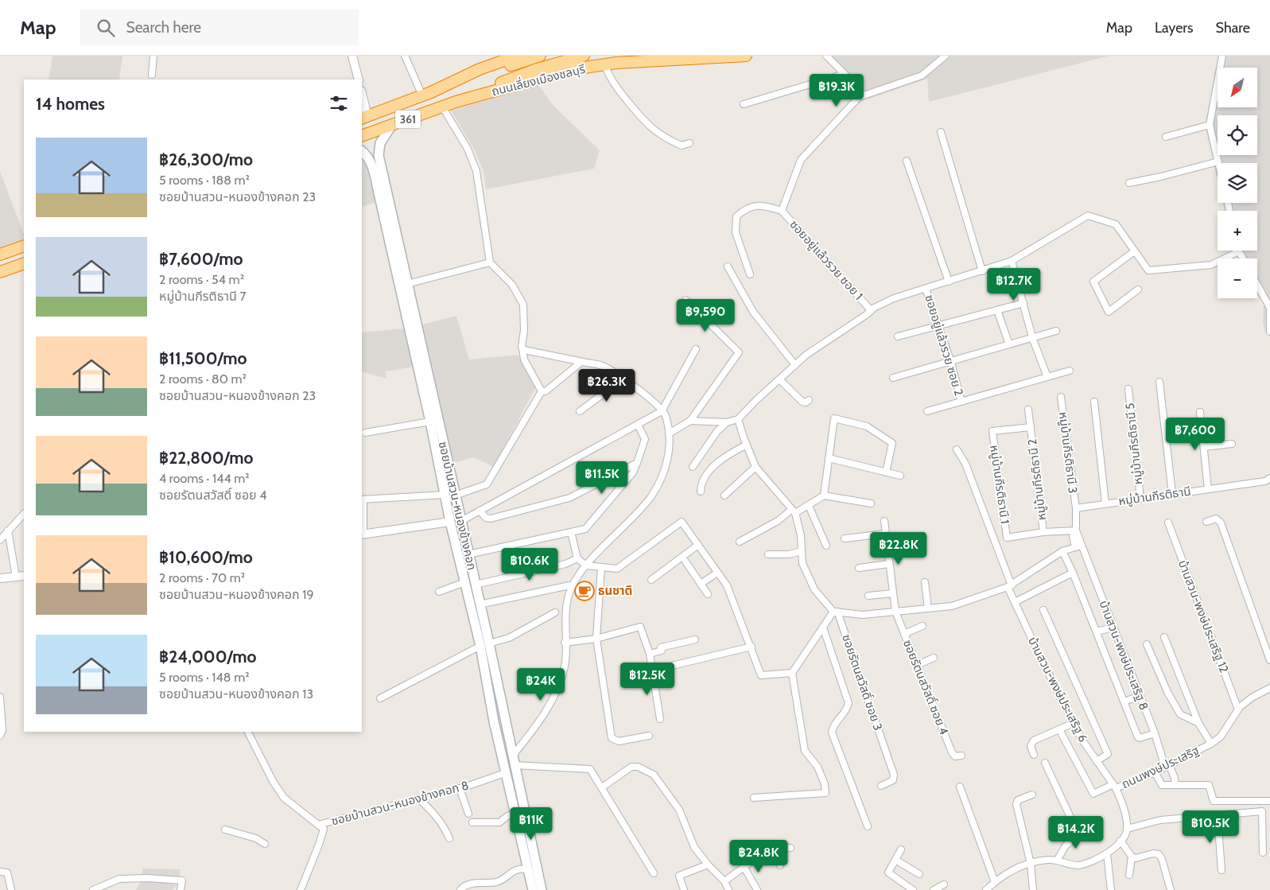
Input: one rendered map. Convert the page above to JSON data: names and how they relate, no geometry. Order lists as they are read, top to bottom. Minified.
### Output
{"streets":{"highway":["ถนนเลี่ยงเมืองชลบุรี","361"],"main road":["ซอยบ้านสวน-หนองข้างคอก"],"street":["ซอยอยู่แล้วรวย ซอย 1","ซอยอยู่แล้วรวย ซอย 2","หมู่บ้านกีรติธานี 5","หมู่บ้านกีรติธานี 3","หมู่บ้านกีรติธานี 2","หมู่บ้านกีรติธานี 1","หมู่บ้านกีรติธานี","บ้านสวน-พงษ์ประเสริฐ 12","บ้านสวน-พงษ์ประเสริฐ 8","ซอยรัตนสวัสดิ์ ซอย 3","ซอยรัตนสวัสดิ์ ซอย 4","บ้านสวน-พงษ์ประเสริฐ 6","ถนนพงษ์ประเสริฐ","ซอยบ้านสวน-หนองข้างคอก 8"]},"crossings":[["ถนนเลี่ยงเมืองชลบุรี","ซอยบ้านสวน-หนองข้างคอก"],["หมู่บ้านกีรติธานี 5","หมู่บ้านกีรติธานี"],["หมู่บ้านกีรติธานี 3","หมู่บ้านกีรติธานี"],["หมู่บ้านกีรติธานี 2","หมู่บ้านกีรติธานี 1"],["ซอยบ้านสวน-หนองข้างคอก","ซอยบ้านสวน-หนองข้างคอก 8"],["บ้านสวน-พงษ์ประเสริฐ 12","ถนนพงษ์ประเสริฐ"],["บ้านสวน-พงษ์ประเสริฐ 8","ถนนพงษ์ประเสริฐ"],["บ้านสวน-พงษ์ประเสริฐ 6","ถนนพงษ์ประเสริฐ"]],"places":{"cafe":["ธนชาติ"]},"north":"bottom left","page":{"header":"Map","search":"Search here","nav":["Map","Layers","Share"],"map_buttons":["+","−"],"price":["฿19.3K","฿12.7K","฿9,590","฿26.3K","฿7,600","฿11.5K","฿22.8K","฿10.6K","฿12.5K","฿24K","฿11K","฿10.5K","฿14.2K","฿24.8K"],"heading":"14 homes","list":[{"name":"฿26,300/mo","note":"5 rooms · 188 m² · ซอยบ้านสวน-หนองข้างคอก 23"},{"name":"฿7,600/mo","note":"2 rooms · 54 m² · หมู่บ้านกีรติธานี 7"},{"name":"฿11,500/mo","note":"2 rooms · 80 m² · ซอยบ้านสวน-หนองข้างคอก 23"},{"name":"฿22,800/mo","note":"4 rooms · 144 m² · ซอยรัตนสวัสดิ์ ซอย 4"},{"name":"฿10,600/mo","note":"2 rooms · 70 m² · ซอยบ้านสวน-หนองข้างคอก 19"},{"name":"฿24,000/mo","note":"5 rooms · 148 m² · ซอยบ้านสวน-หนองข้างคอก 13"}]}}
